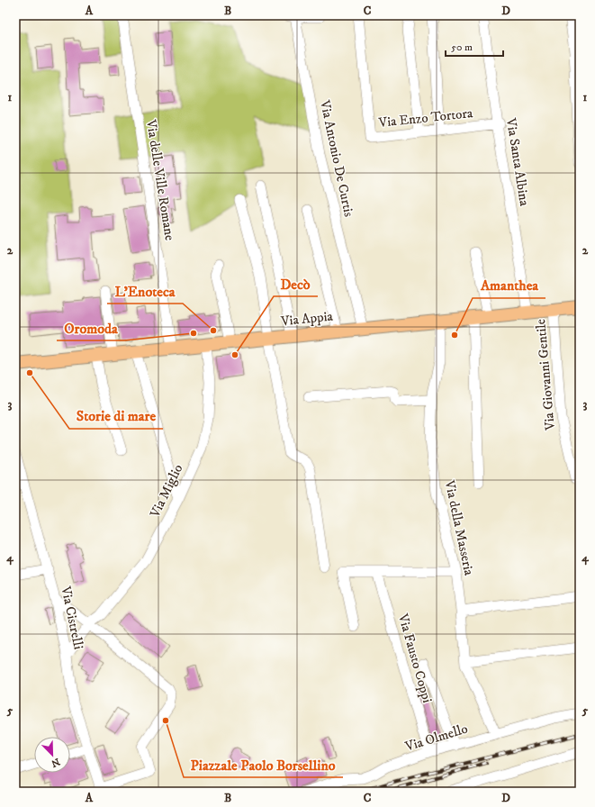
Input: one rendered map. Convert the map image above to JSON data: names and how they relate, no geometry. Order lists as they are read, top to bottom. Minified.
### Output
{"streets":{"main road":["Via Appia"],"street":["Via Enzo Tortora","Via Antonio De Curtis","Via Santa Albina","Via delle Ville Romane","Via Giovanni Gentile","Via Miglio","Via della Masseria","Via Cistrelli","Via Fausto Coppi","Via Olmello"]},"crossings":[["Via Enzo Tortora","Via Santa Albina"],["Via Antonio De Curtis","Via Appia"],["Via Santa Albina","Via Appia"],["Via delle Ville Romane","Via Appia"],["Via Appia","Via Giovanni Gentile"],["Via Appia","Via Miglio"],["Via Appia","Via della Masseria"],["Via Miglio","Via Cistrelli"],["Via della Masseria","Via Olmello"],["Via Fausto Coppi","Via Olmello"]],"places":["L'Enoteca","Oromoda","Amanthea","Decò","Storie di mare","Piazzale Paolo Borsellino"],"scale_bar":"50 m","north":"bottom right","grid":{"columns":["A","B","C","D"],"rows":["1","2","3","4","5"]}}
